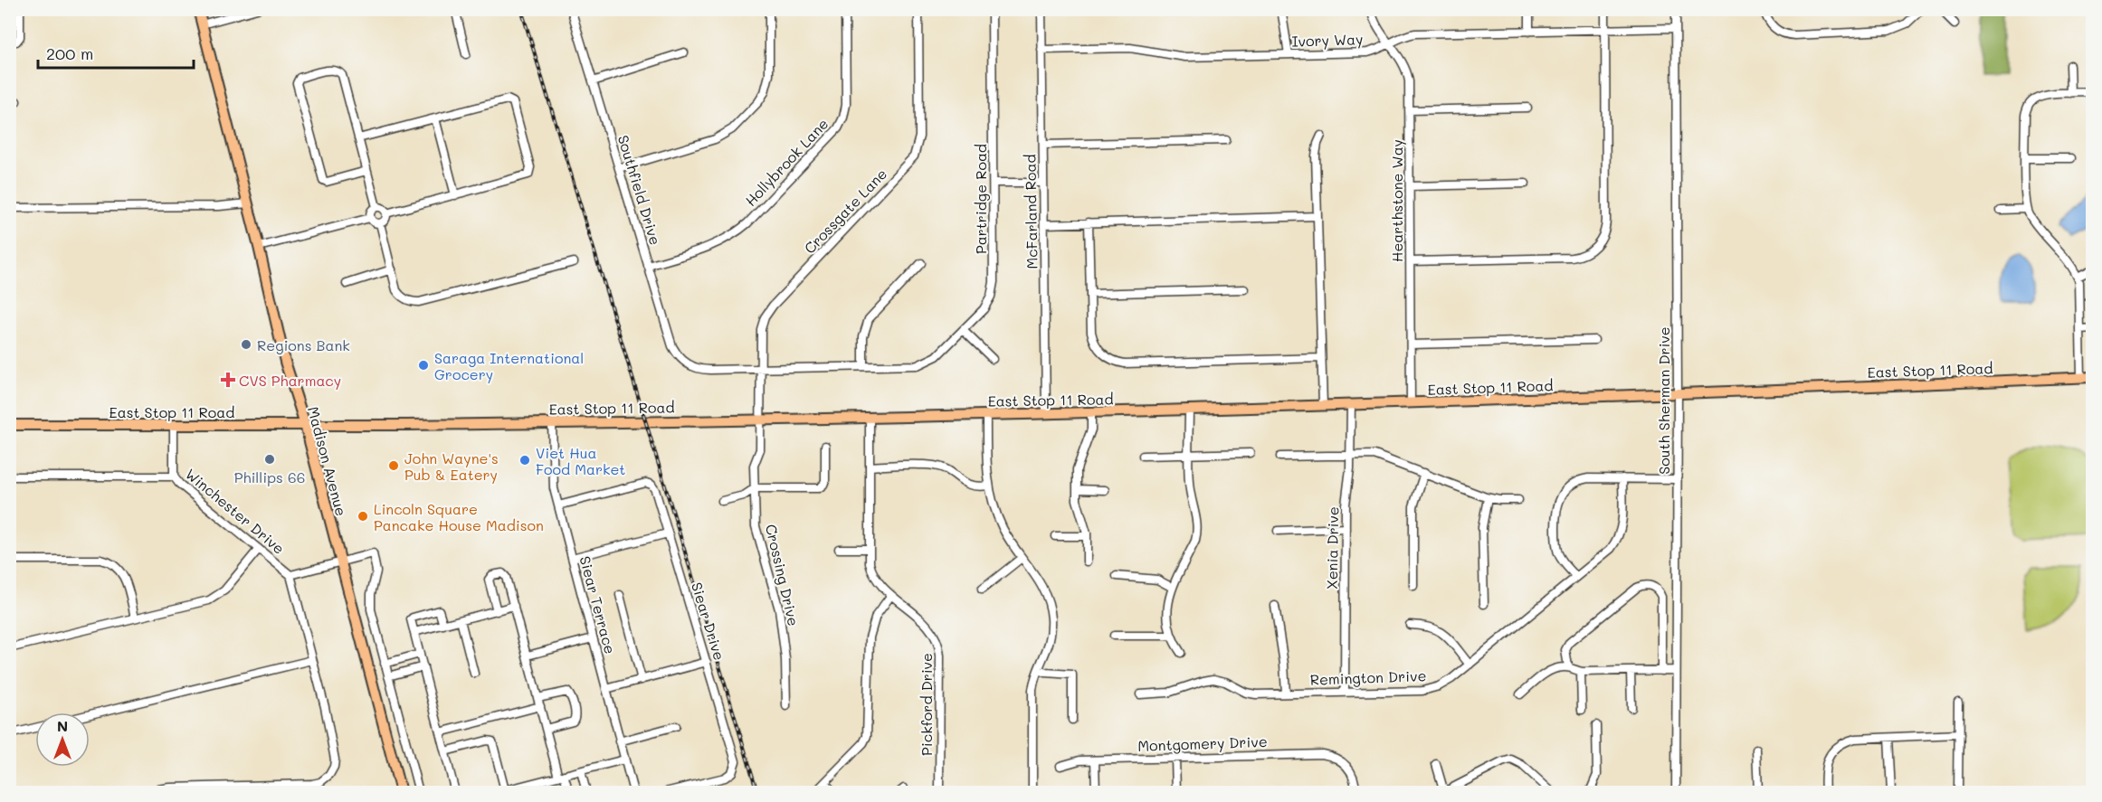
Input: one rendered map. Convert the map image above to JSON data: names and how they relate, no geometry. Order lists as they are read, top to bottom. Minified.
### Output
{"streets":{"main road":["East Stop 11 Road","Madison Avenue"],"street":["Ivory Way","Hollybrook Lane","Southfield Drive","Partridge Road","Hearthstone Way","Crossgate Lane","McFarland Road","South Sherman Drive","Winchester Drive","Xenia Drive","Crossing Drive","Siear Terrace","Siear Drive","Remington Drive","Pickford Drive","Montgomery Drive"]},"crossings":[["Ivory Way","Hearthstone Way"],["Ivory Way","McFarland Road"],["Ivory Way","South Sherman Drive"],["Hollybrook Lane","Southfield Drive"],["Southfield Drive","Crossgate Lane"],["Hearthstone Way","East Stop 11 Road"],["Crossgate Lane","East Stop 11 Road"],["Crossgate Lane","Crossing Drive"],["McFarland Road","East Stop 11 Road"],["East Stop 11 Road","South Sherman Drive"],["East Stop 11 Road","Madison Avenue"],["East Stop 11 Road","Xenia Drive"],["East Stop 11 Road","Crossing Drive"],["East Stop 11 Road","Siear Terrace"],["East Stop 11 Road","Pickford Drive"],["Madison Avenue","Winchester Drive"],["Xenia Drive","Remington Drive"],["Siear Terrace","Siear Drive"]],"places":{"other":["Regions Bank","Saraga International Grocery","Phillips 66","Viet Hua Food Market","John Wayne's Pub & Eatery","Lincoln Square Pancake House Madison"],"health":["CVS Pharmacy"]},"scale_bar":"200 m","north":"top"}
